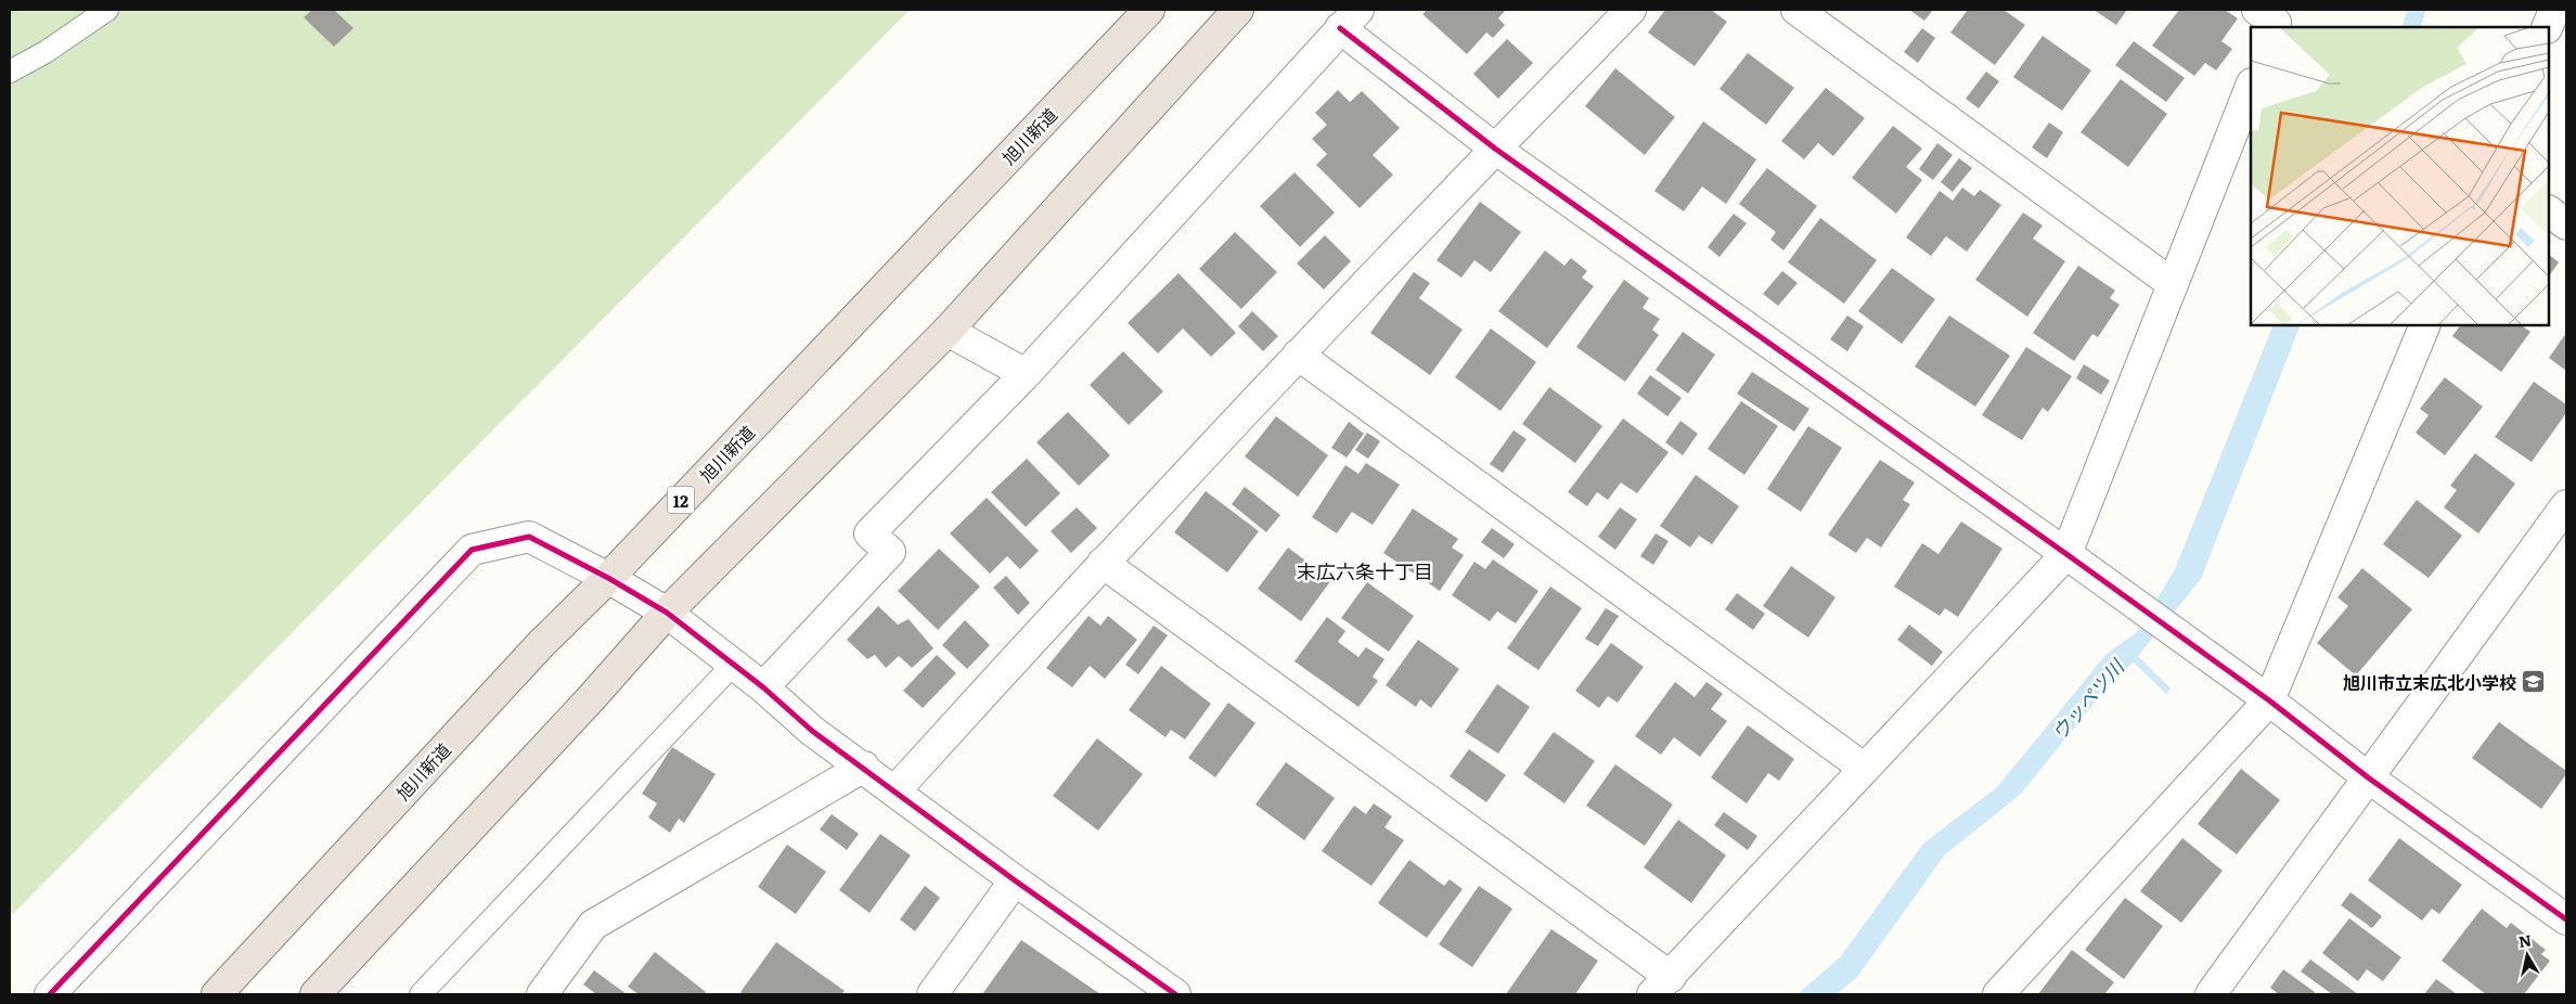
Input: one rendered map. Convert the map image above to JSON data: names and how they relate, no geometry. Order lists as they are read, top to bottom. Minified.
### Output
{"streets":{"highway":["旭川新道","12"]},"districts":["末広六条十丁目"],"water":["ウッペツ川"],"places":{"school or university":["旭川市立末広北小学校"]},"north":"top"}
